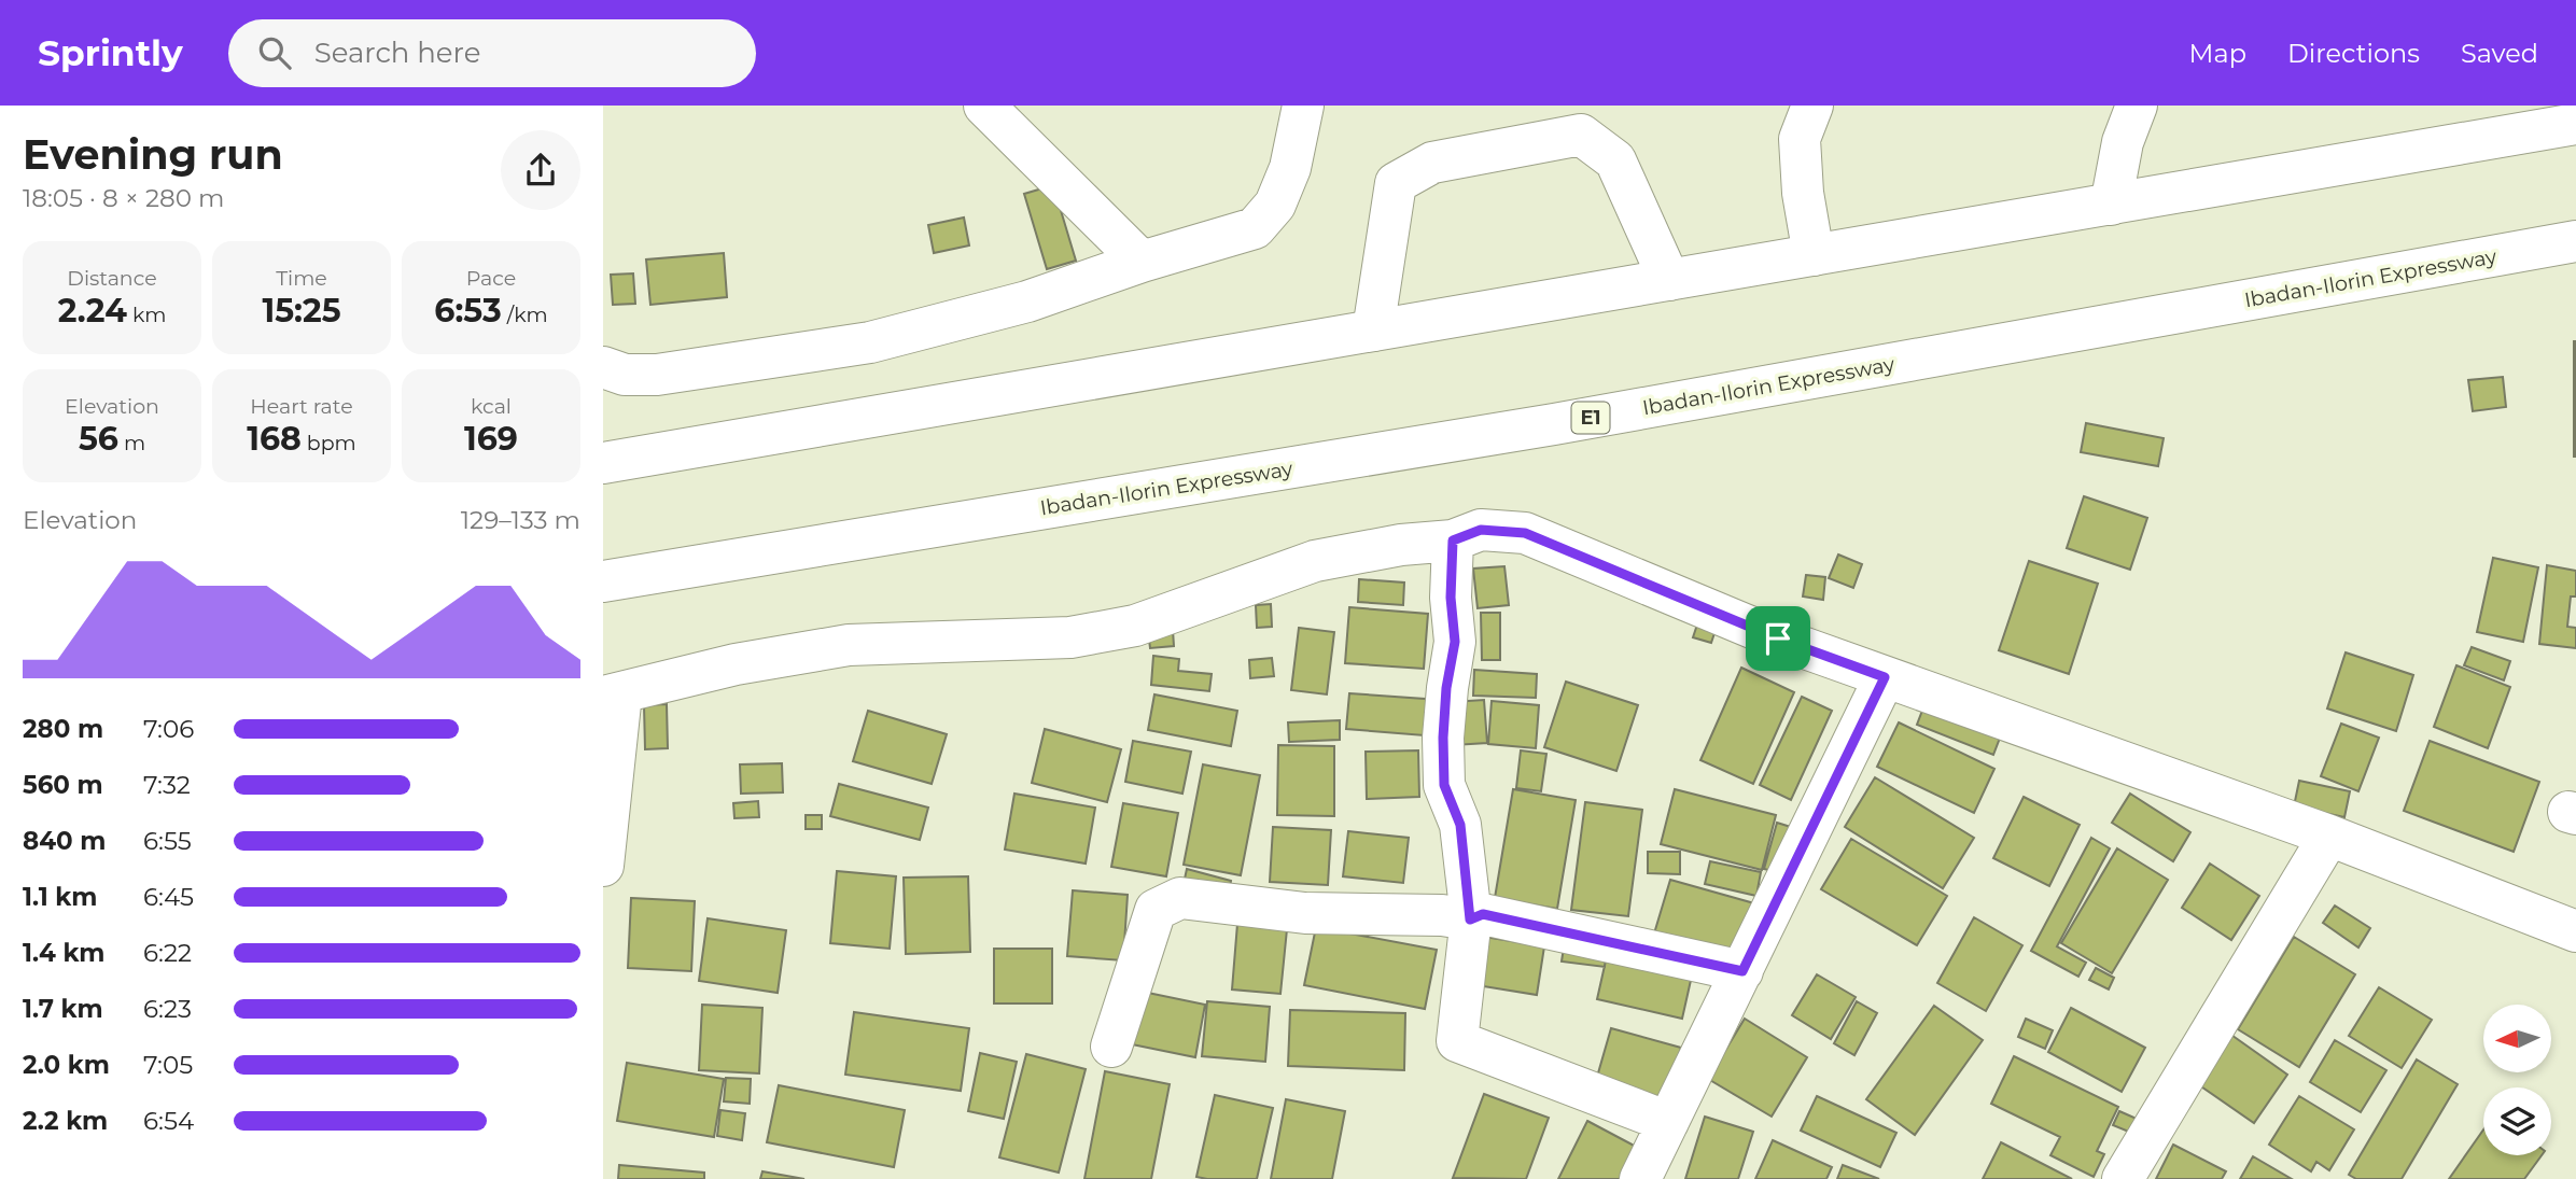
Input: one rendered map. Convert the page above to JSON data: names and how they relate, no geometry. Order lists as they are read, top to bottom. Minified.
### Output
{"streets":{"main road":["Ibadan-Ilorin Expressway","E1"]},"north":"left","page":{"header":"Sprintly","search":"Search here","nav":["Map","Directions","Saved"],"heading":["Evening run","18:05 · 8 × 280 m"],"stats":[["Distance","2.24 km"],["Time","15:25"],["Pace","6:53 /km"],["Elevation","56 m"],["Heart rate","168 bpm"],["kcal","169"]],"chart":["Elevation","129–133 m"],"list":[{"name":"280 m","note":"7:06"},{"name":"560 m","note":"7:32"},{"name":"840 m","note":"6:55"},{"name":"1.1 km","note":"6:45"},{"name":"1.4 km","note":"6:22"},{"name":"1.7 km","note":"6:23"},{"name":"2.0 km","note":"7:05"},{"name":"2.2 km","note":"6:54"}]}}
